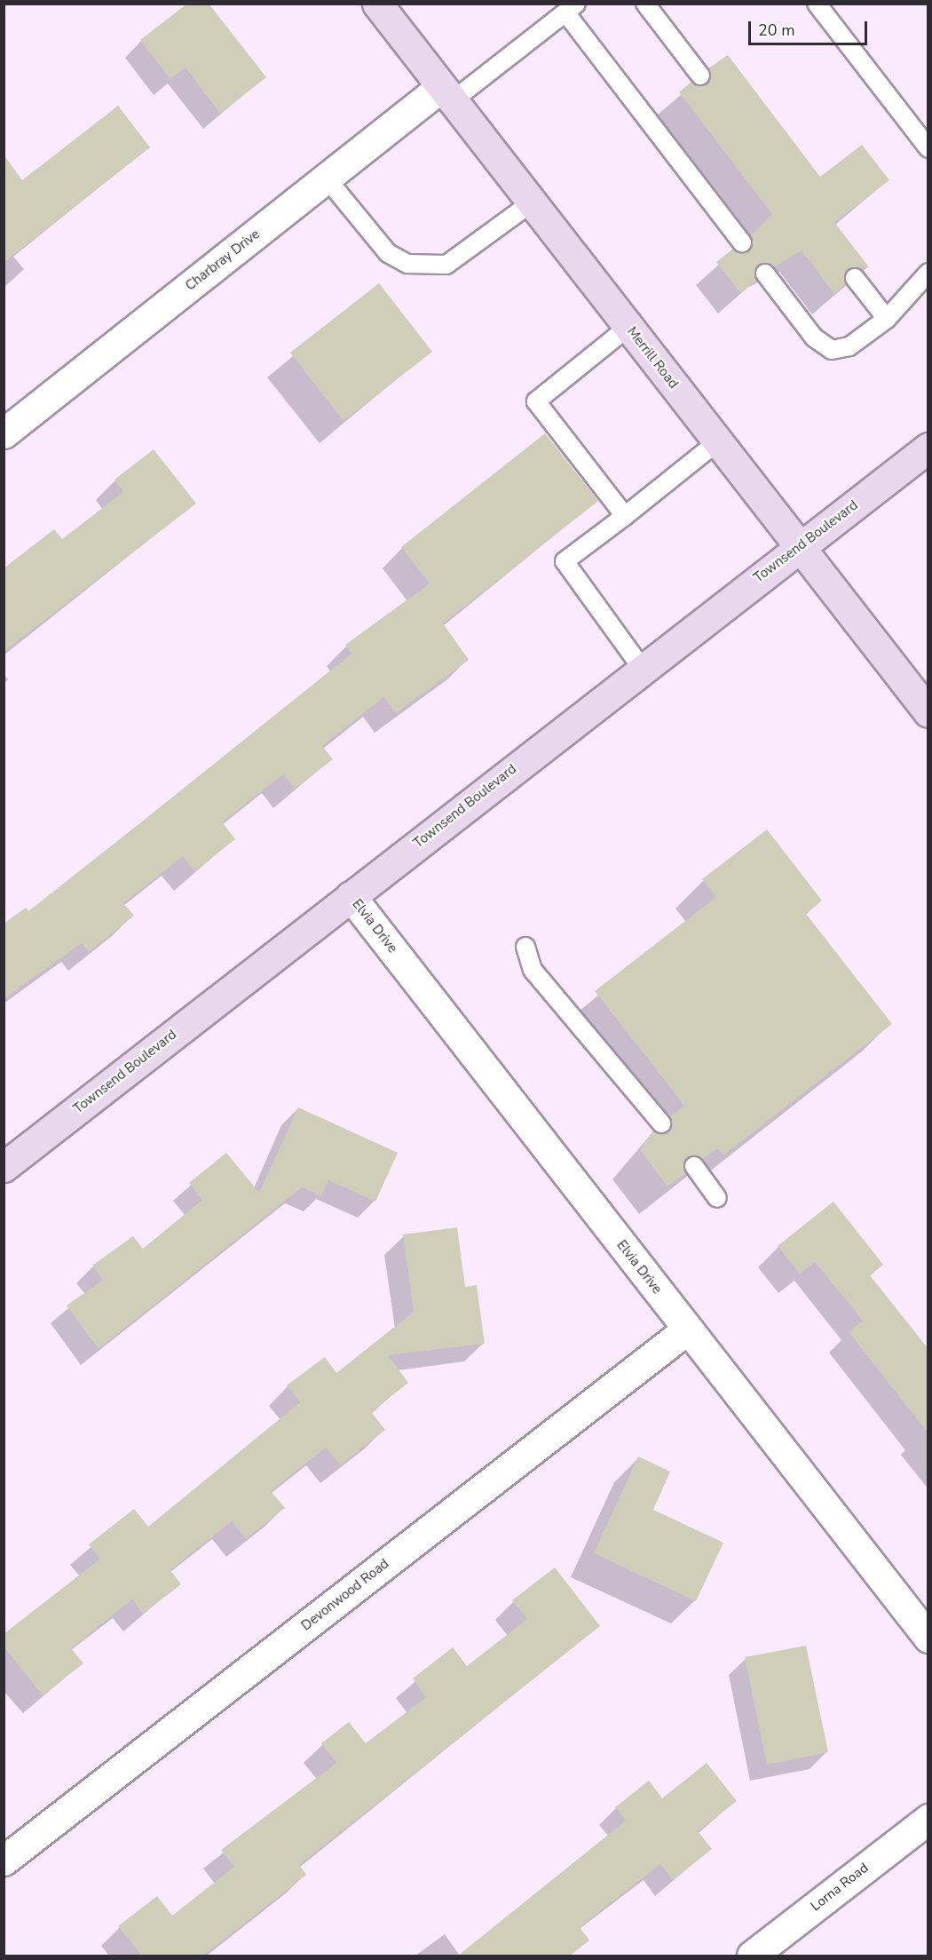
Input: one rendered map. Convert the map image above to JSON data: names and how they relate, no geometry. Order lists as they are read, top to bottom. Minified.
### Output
{"streets":{"street":["Charbray Drive","Merrill Road","Townsend Boulevard","Elvia Drive","Devonwood Road","Lorna Road"]},"crossings":[["Charbray Drive","Merrill Road"],["Merrill Road","Townsend Boulevard"],["Townsend Boulevard","Elvia Drive"],["Elvia Drive","Devonwood Road"]],"scale_bar":"20 m"}
